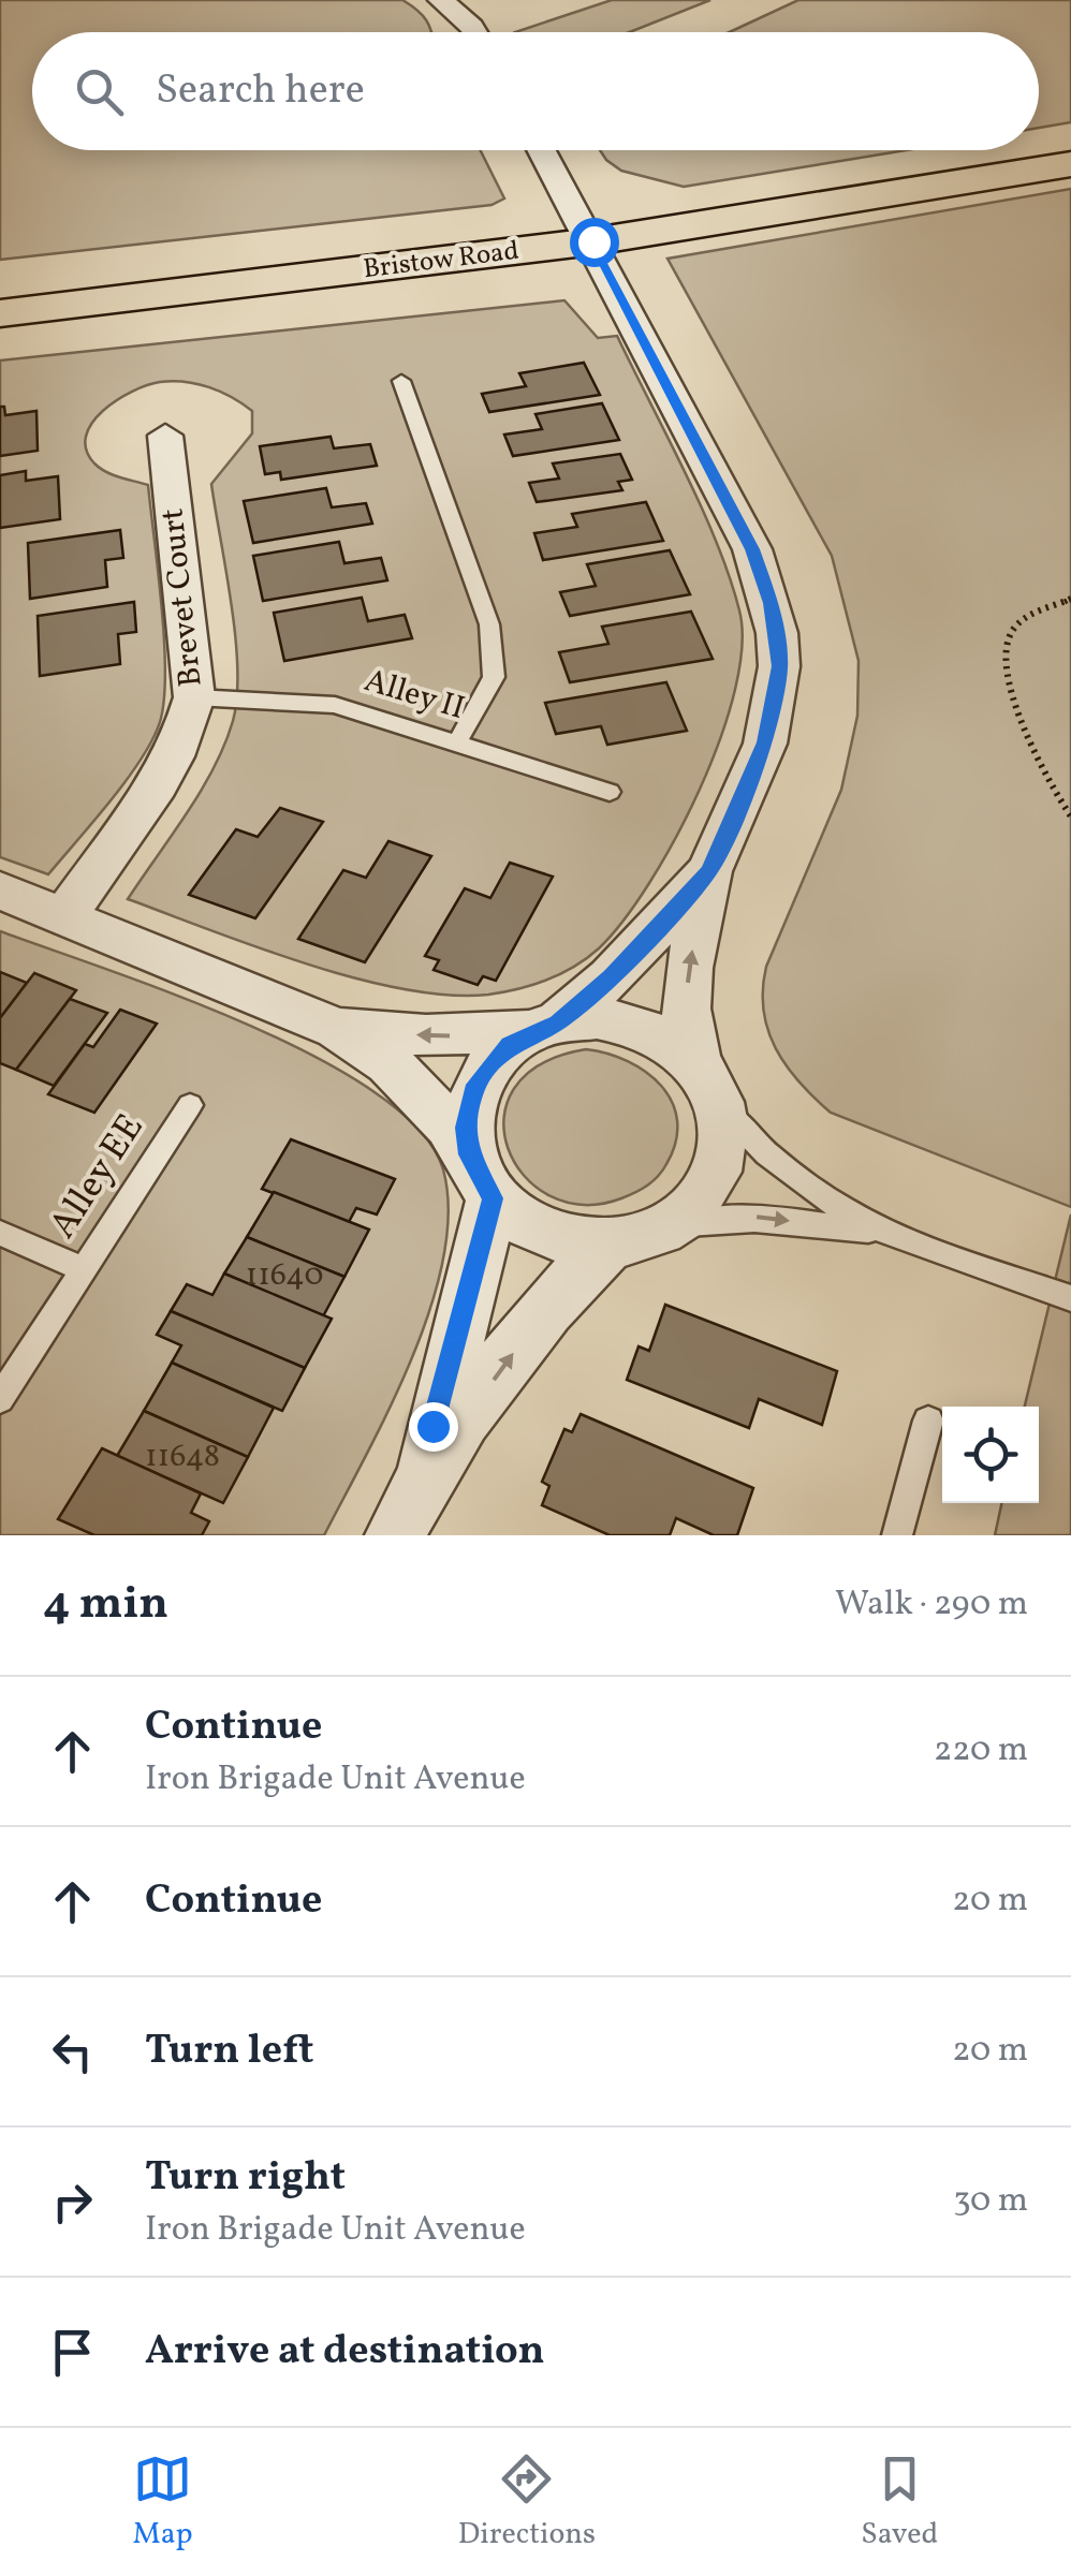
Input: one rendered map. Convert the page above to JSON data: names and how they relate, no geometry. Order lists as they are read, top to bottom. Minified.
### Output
{"streets":{"main road":["Bristow Road"],"street":["Brevet Court"],"lane":["Alley II","Alley EE"]},"crossings":[["Brevet Court","Alley II"]],"house_numbers":["11640","11648"],"page":{"search":"Search here","heading":["4 min","Walk · 290 m"],"list":[["Continue","Iron Brigade Unit Avenue","220 m"],["Continue","20 m"],["Turn left","20 m"],["Turn right","Iron Brigade Unit Avenue","30 m"],"Arrive at destination"],"nav":["Map","Directions","Saved"]}}
